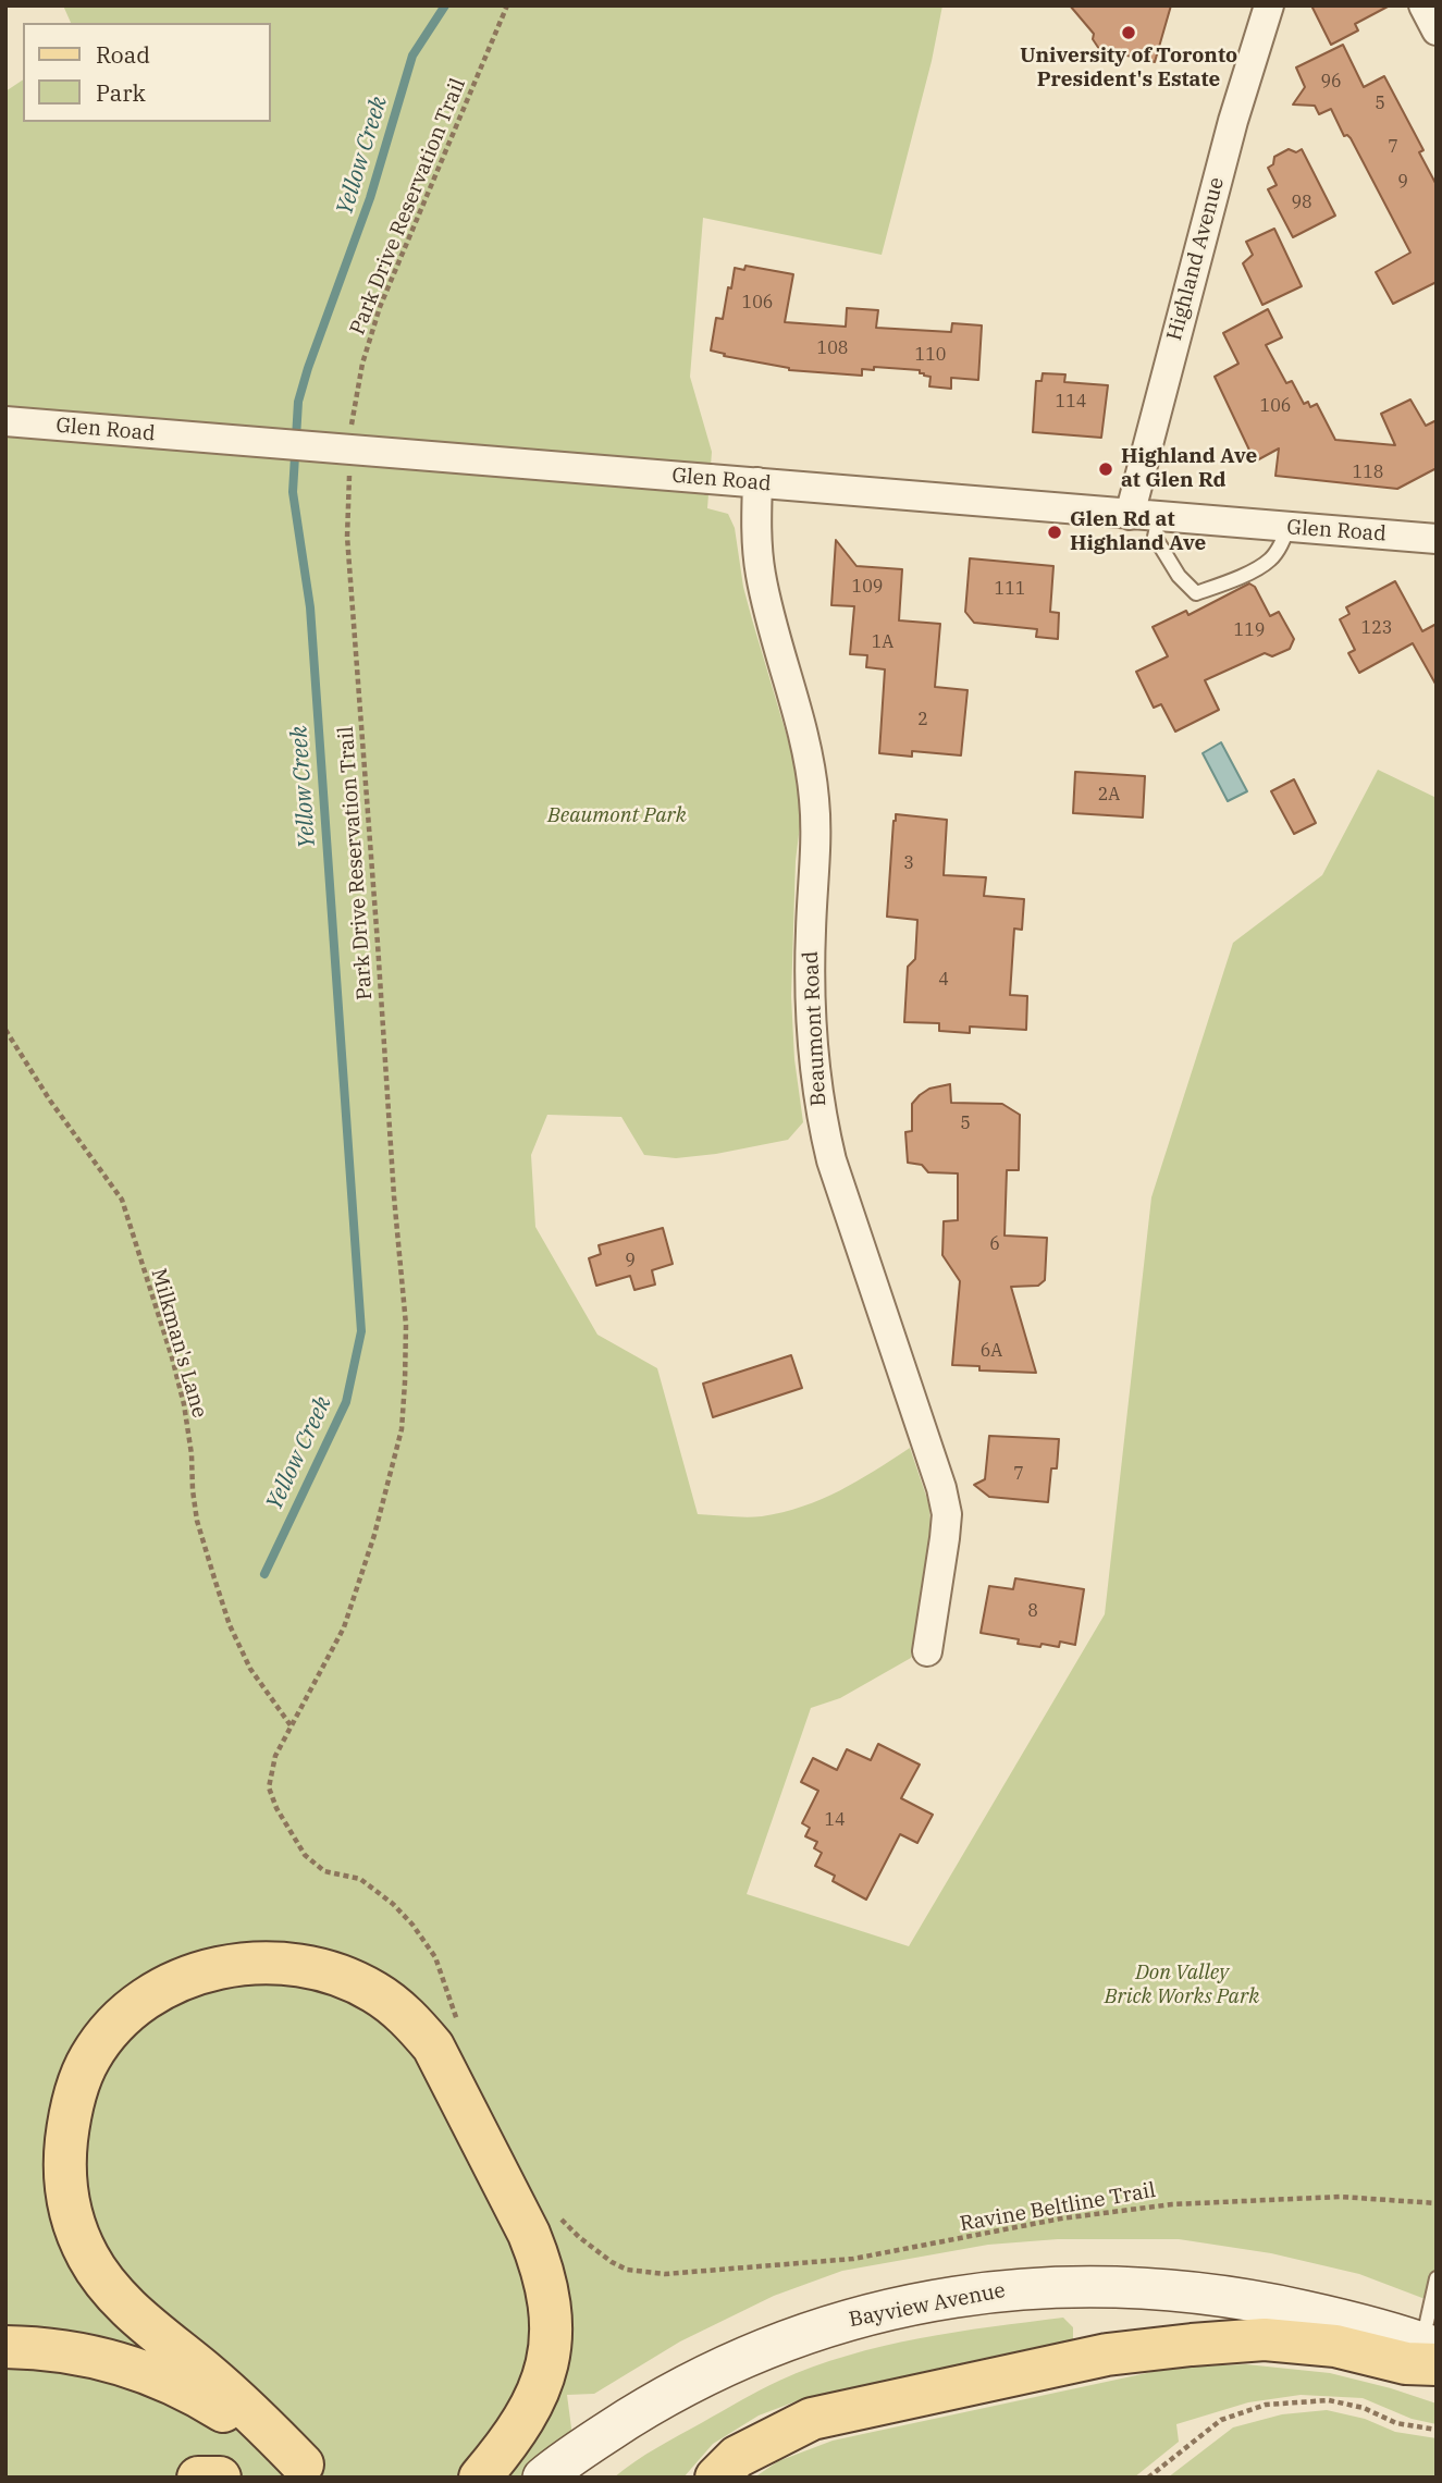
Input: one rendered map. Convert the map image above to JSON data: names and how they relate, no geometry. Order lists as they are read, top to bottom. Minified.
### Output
{"streets":{"main road":["Bayview Avenue"],"street":["Highland Avenue","Glen Road","Beaumont Road"],"path":["Park Drive Reservation Trail","Milkman's Lane","Ravine Beltline Trail"]},"crossings":[["Park Drive Reservation Trail","Milkman's Lane"],["Highland Avenue","Glen Road"],["Glen Road","Beaumont Road"]],"water":["Yellow Creek"],"parks":["Beaumont Park","Don Valley Brick Works Park"],"places":["University of Toronto President's Estate","Highland Ave at Glen Rd","Glen Rd at Highland Ave"],"house_numbers":["96","5","7","9","98","106","108","110","114","106","118","109","111","123","119","1A","2","2A","3","4","5","6","9","6A","7","8","14"],"legend":["Road","Park"]}
